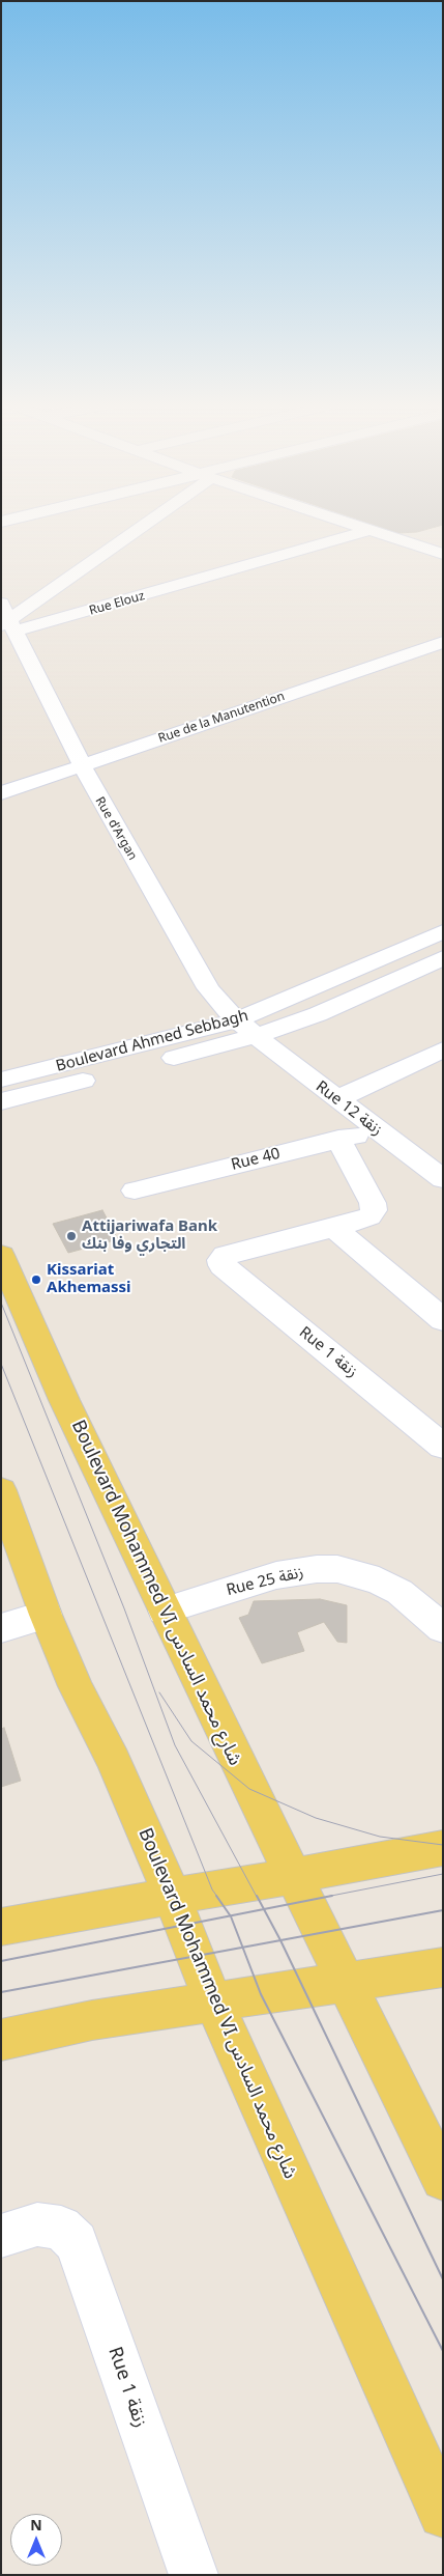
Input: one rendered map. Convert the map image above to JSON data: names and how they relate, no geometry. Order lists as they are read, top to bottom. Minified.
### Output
{"streets":{"main road":["Boulevard Mohammed VI شارع محمد السادس"],"street":["Rue Elouz","Rue de la Manutention","Rue d'Argan","Boulevard Ahmed Sebbagh","Rue 12 زنقة","Rue 40","Rue 1 زنقة","Rue 25 زنقة"]},"crossings":[["Rue Elouz","Rue d'Argan"],["Rue de la Manutention","Rue d'Argan"],["Rue d'Argan","Boulevard Ahmed Sebbagh"],["Rue d'Argan","Rue 12 زنقة"],["Boulevard Ahmed Sebbagh","Rue 12 زنقة"],["Rue 12 زنقة","Rue 40"],["Rue 25 زنقة","Boulevard Mohammed VI شارع محمد السادس"]],"places":["Attijariwafa Bank التجاري وفا بنك","Kissariat Akhemassi"],"north":"top"}
